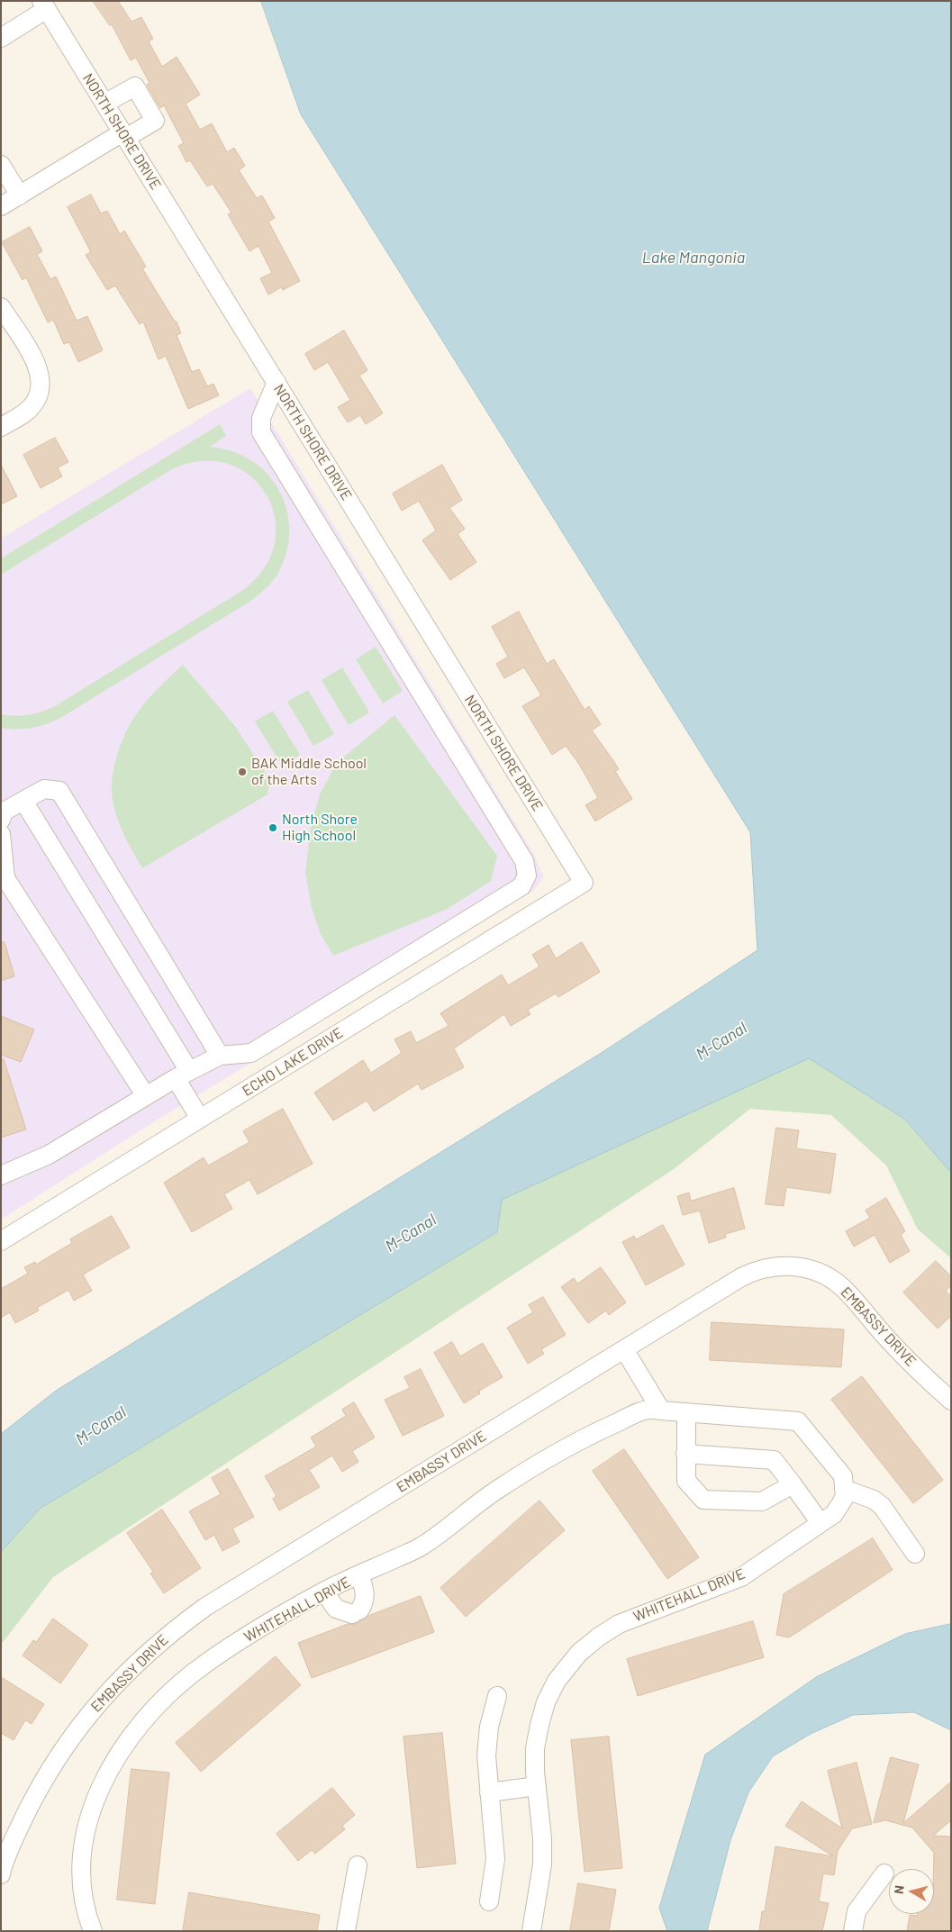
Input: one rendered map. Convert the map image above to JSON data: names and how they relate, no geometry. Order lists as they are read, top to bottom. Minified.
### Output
{"streets":{"street":["NORTH SHORE DRIVE","ECHO LAKE DRIVE","EMBASSY DRIVE","WHITEHALL DRIVE"]},"crossings":[["NORTH SHORE DRIVE","ECHO LAKE DRIVE"]],"water":["Lake Mangonia","M-Canal"],"places":["BAK Middle School of the Arts","North Shore High School"],"north":"left"}
